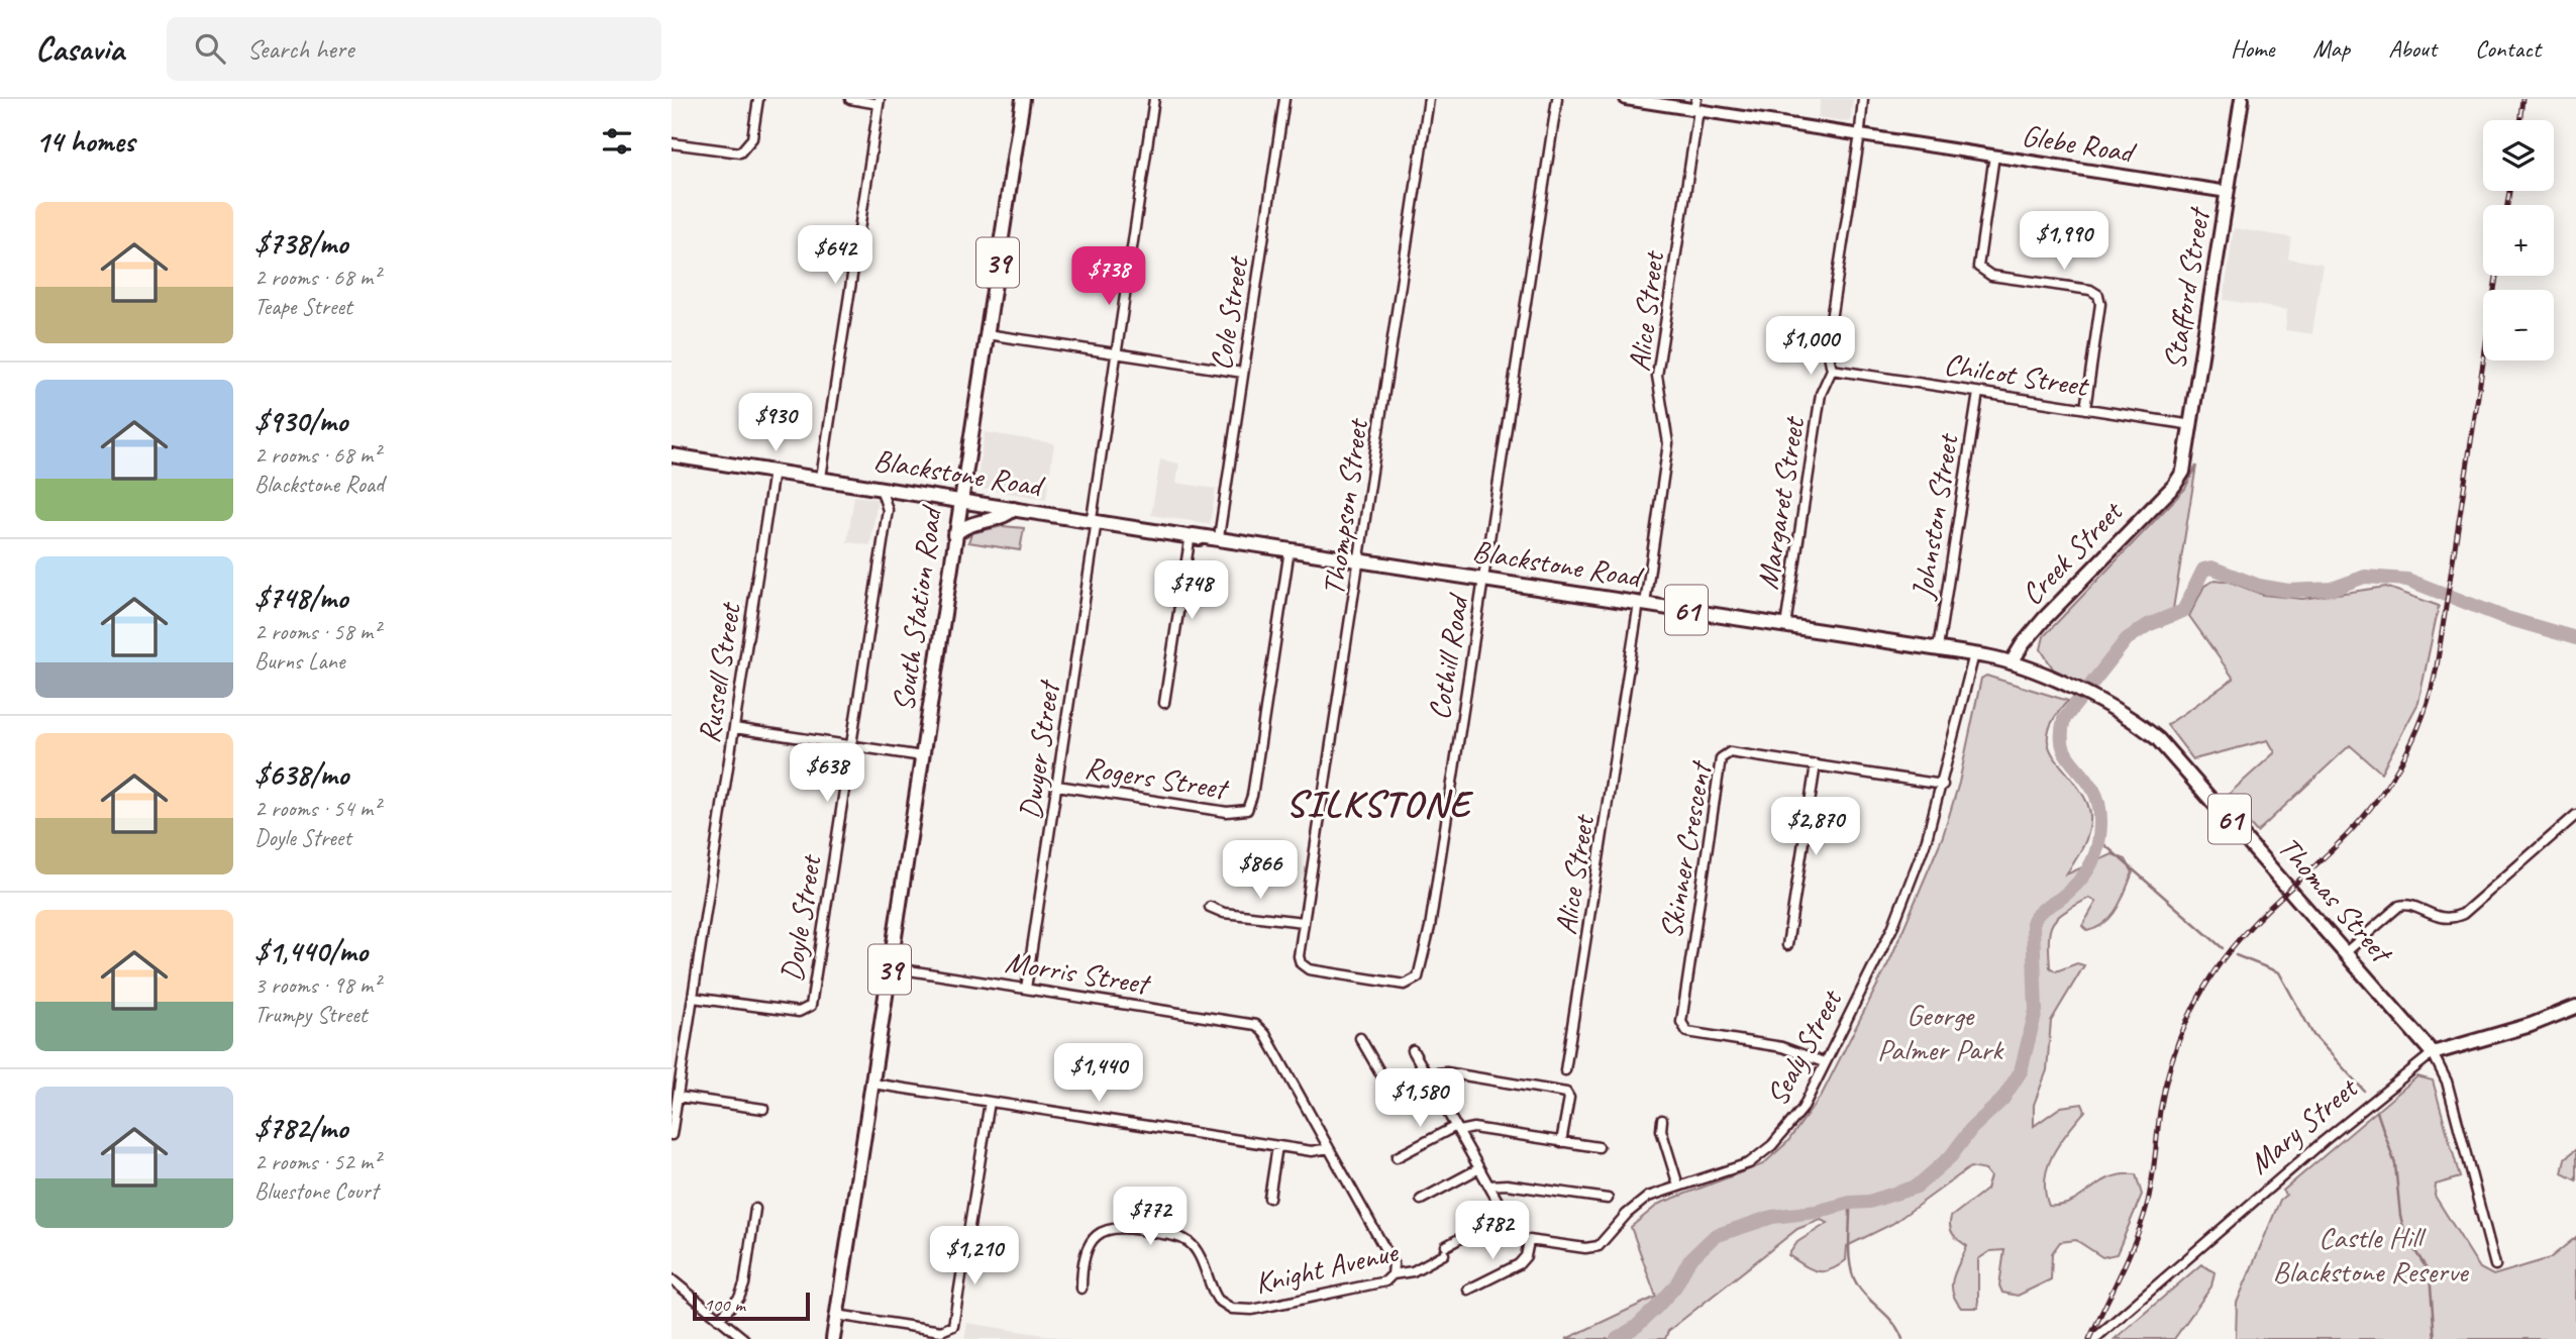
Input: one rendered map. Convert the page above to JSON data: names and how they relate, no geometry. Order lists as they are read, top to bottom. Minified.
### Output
{"streets":{"main road":["39","Stafford Street","Blackstone Road","Creek Street","South Station Road","61","Thomas Street","Mary Street"],"street":["Glebe Road","Alice Street","Cole Street","Chilcot Street","Margaret Street","Thompson Street","Johnston Street","Cothill Road","Russell Street","Dwyer Street","Rogers Street","Skinner Crescent","Doyle Street","Morris Street","Sealy Street","Knight Avenue"]},"crossings":[["Glebe Road","Stafford Street"],["Glebe Road","Alice Street"],["Glebe Road","Margaret Street"],["Stafford Street","Chilcot Street"],["Stafford Street","Creek Street"],["Alice Street","Blackstone Road"],["Cole Street","Blackstone Road"],["Chilcot Street","Margaret Street"],["Chilcot Street","Johnston Street"],["Blackstone Road","Margaret Street"],["Blackstone Road","Thompson Street"],["Blackstone Road","Johnston Street"],["Blackstone Road","Creek Street"],["Blackstone Road","South Station Road"],["Blackstone Road","Cothill Road"],["Blackstone Road","Russell Street"],["Blackstone Road","Dwyer Street"],["Blackstone Road","Rogers Street"],["Blackstone Road","Thomas Street"],["Blackstone Road","Doyle Street"],["Blackstone Road","Sealy Street"],["Thompson Street","Cothill Road"],["Creek Street","Thomas Street"],["South Station Road","Morris Street"],["Russell Street","Doyle Street"],["Dwyer Street","Rogers Street"],["Dwyer Street","Morris Street"],["Skinner Crescent","Sealy Street"],["Thomas Street","Mary Street"]],"districts":["SILKSTONE"],"parks":["George Palmer Park","Castle Hill Blackstone Reserve"],"scale_bar":"100 m","page":{"header":"Casavia","search":"Search here","nav":["Home","Map","About","Contact"],"heading":"14 homes","map_buttons":["+","−"],"list":[{"name":"$738/mo","note":"2 rooms · 68 m² · Teape Street"},{"name":"$930/mo","note":"2 rooms · 68 m² · Blackstone Road"},{"name":"$748/mo","note":"2 rooms · 58 m² · Burns Lane"},{"name":"$638/mo","note":"2 rooms · 54 m² · Doyle Street"},{"name":"$1,440/mo","note":"3 rooms · 98 m² · Trumpy Street"},{"name":"$782/mo","note":"2 rooms · 52 m² · Bluestone Court"}],"price":["$1,990","$642","$738","$1,000","$930","$748","$638","$2,870","$866","$1,440","$1,580","$772","$782","$1,210"],"scale":"100 m"}}
